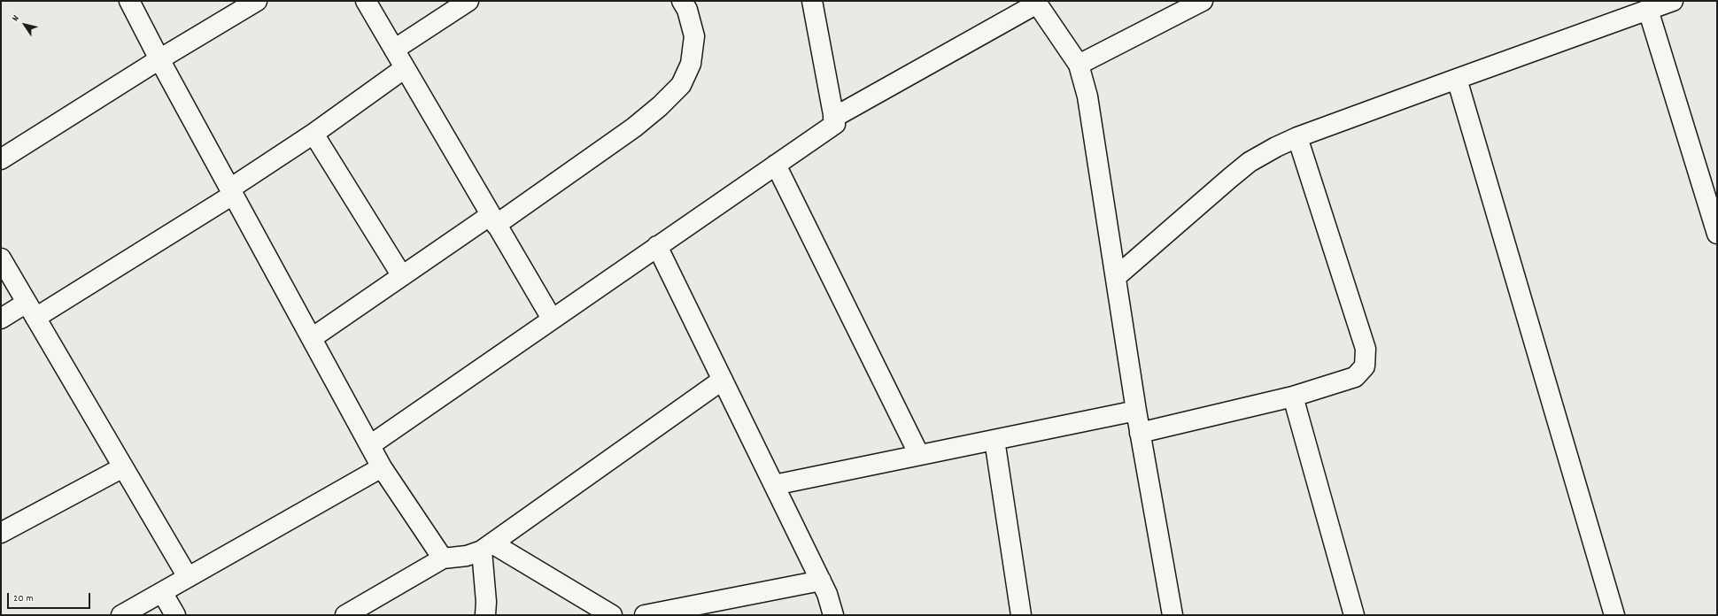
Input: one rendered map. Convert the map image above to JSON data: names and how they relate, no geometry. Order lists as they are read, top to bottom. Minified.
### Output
{"scale_bar":"20 m","north":"top left"}
